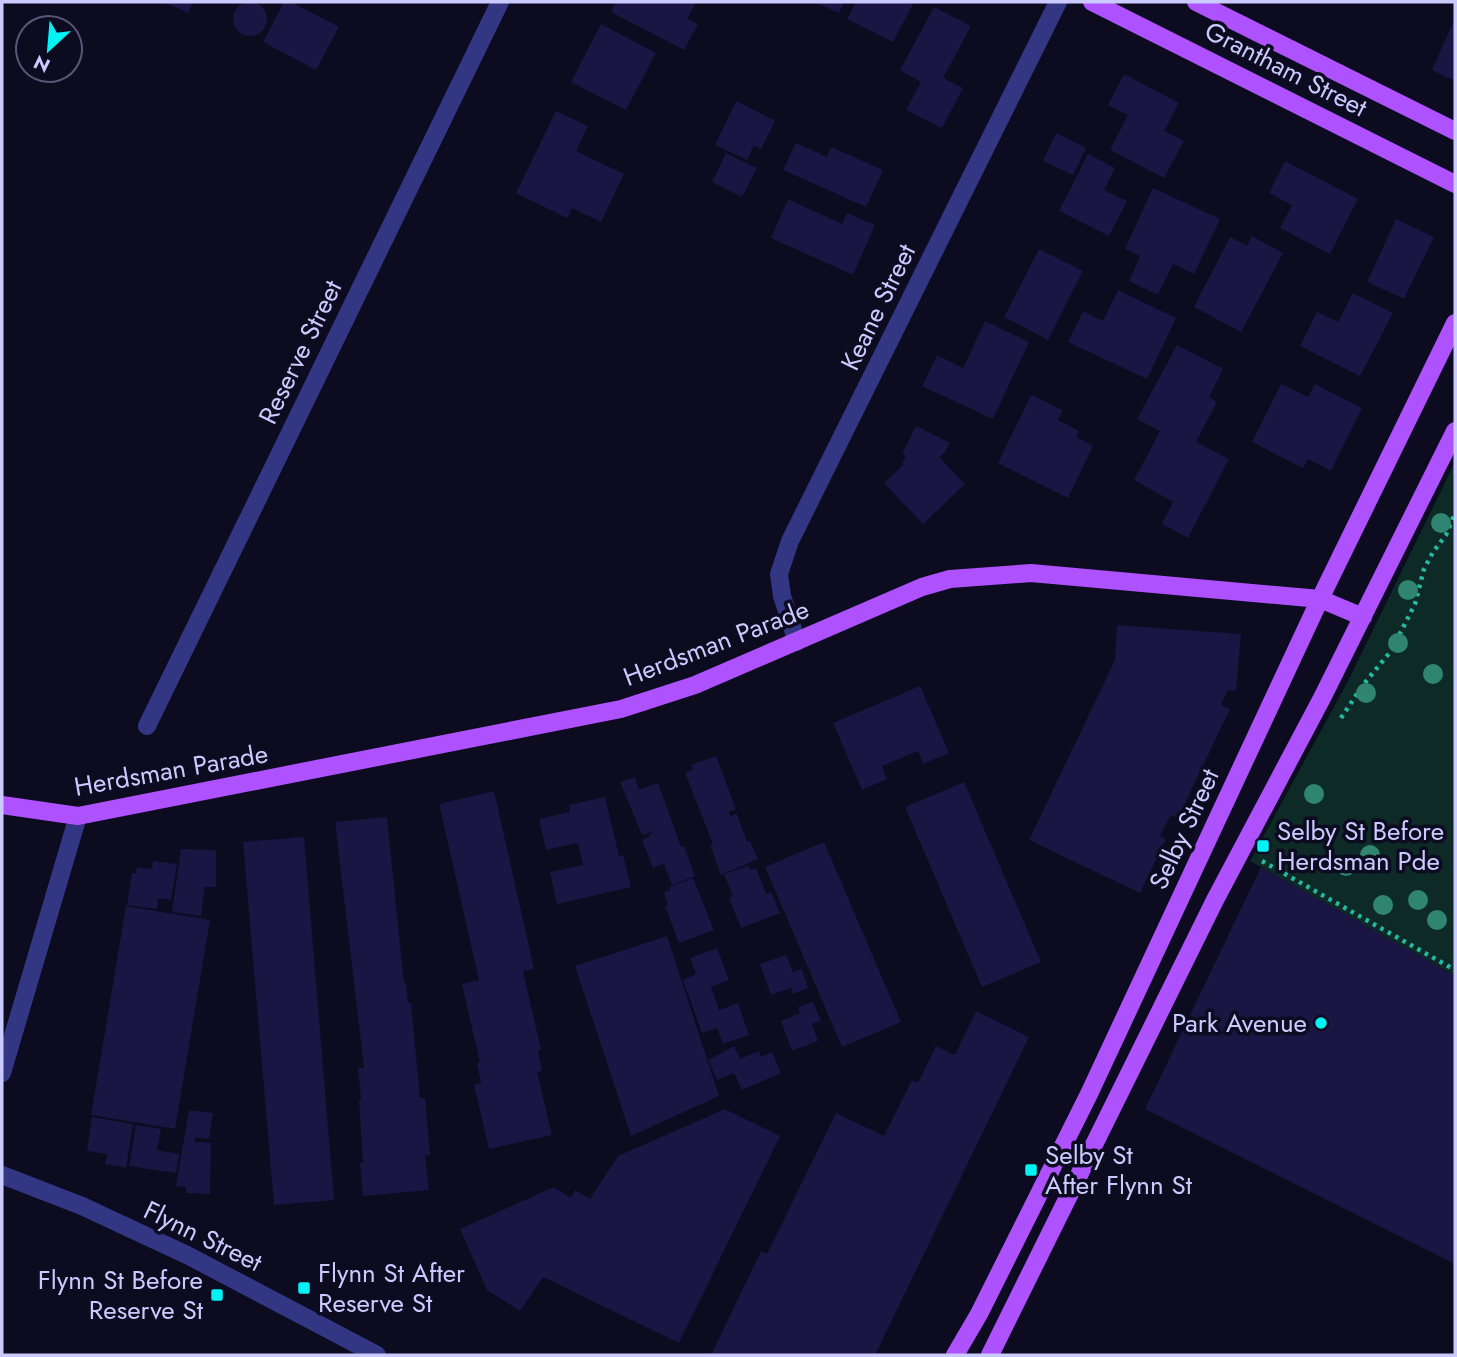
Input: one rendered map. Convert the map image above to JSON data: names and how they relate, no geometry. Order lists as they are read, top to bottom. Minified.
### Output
{"streets":{"main road":["Grantham Street","Herdsman Parade","Selby Street"],"street":["Keane Street","Reserve Street","Flynn Street"]},"crossings":[["Keane Street","Herdsman Parade"],["Herdsman Parade","Selby Street"]],"places":{"transit":["Selby St Before Herdsman Pde","Selby St After Flynn St","Flynn St After Reserve St","Flynn St Before Reserve St"],"other":["Park Avenue"]},"north":"bottom left"}
